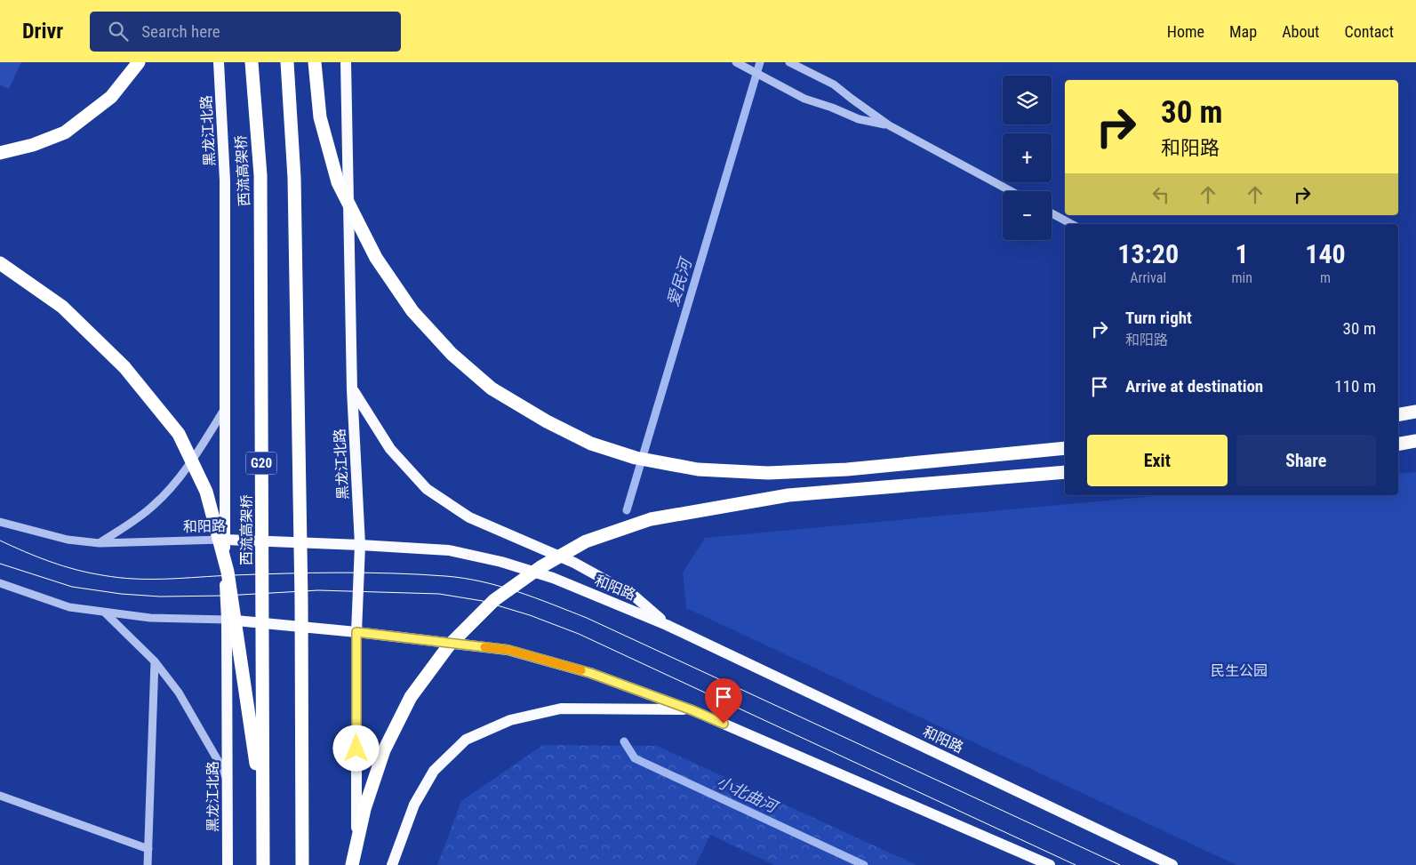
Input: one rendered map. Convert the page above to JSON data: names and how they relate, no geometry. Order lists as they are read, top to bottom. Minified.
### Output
{"streets":{"highway":["西流高架桥","G20"],"main road":["黑龙江北路","和阳路"]},"crossings":[["黑龙江北路","和阳路"]],"water":["爱民河","小北曲河"],"parks":["民生公园"],"page":{"header":"Drivr","search":"Search here","nav":["Home","Map","About","Contact"],"map_buttons":["+","−"],"turn":["30 m","和阳路"],"eta":["13:20","Arrival","1","min","140","m"],"list":[{"name":"Turn right","note":"和阳路","value":"30 m"},{"name":"Arrive at destination","value":"110 m"}],"buttons":["Exit","Share"]}}
